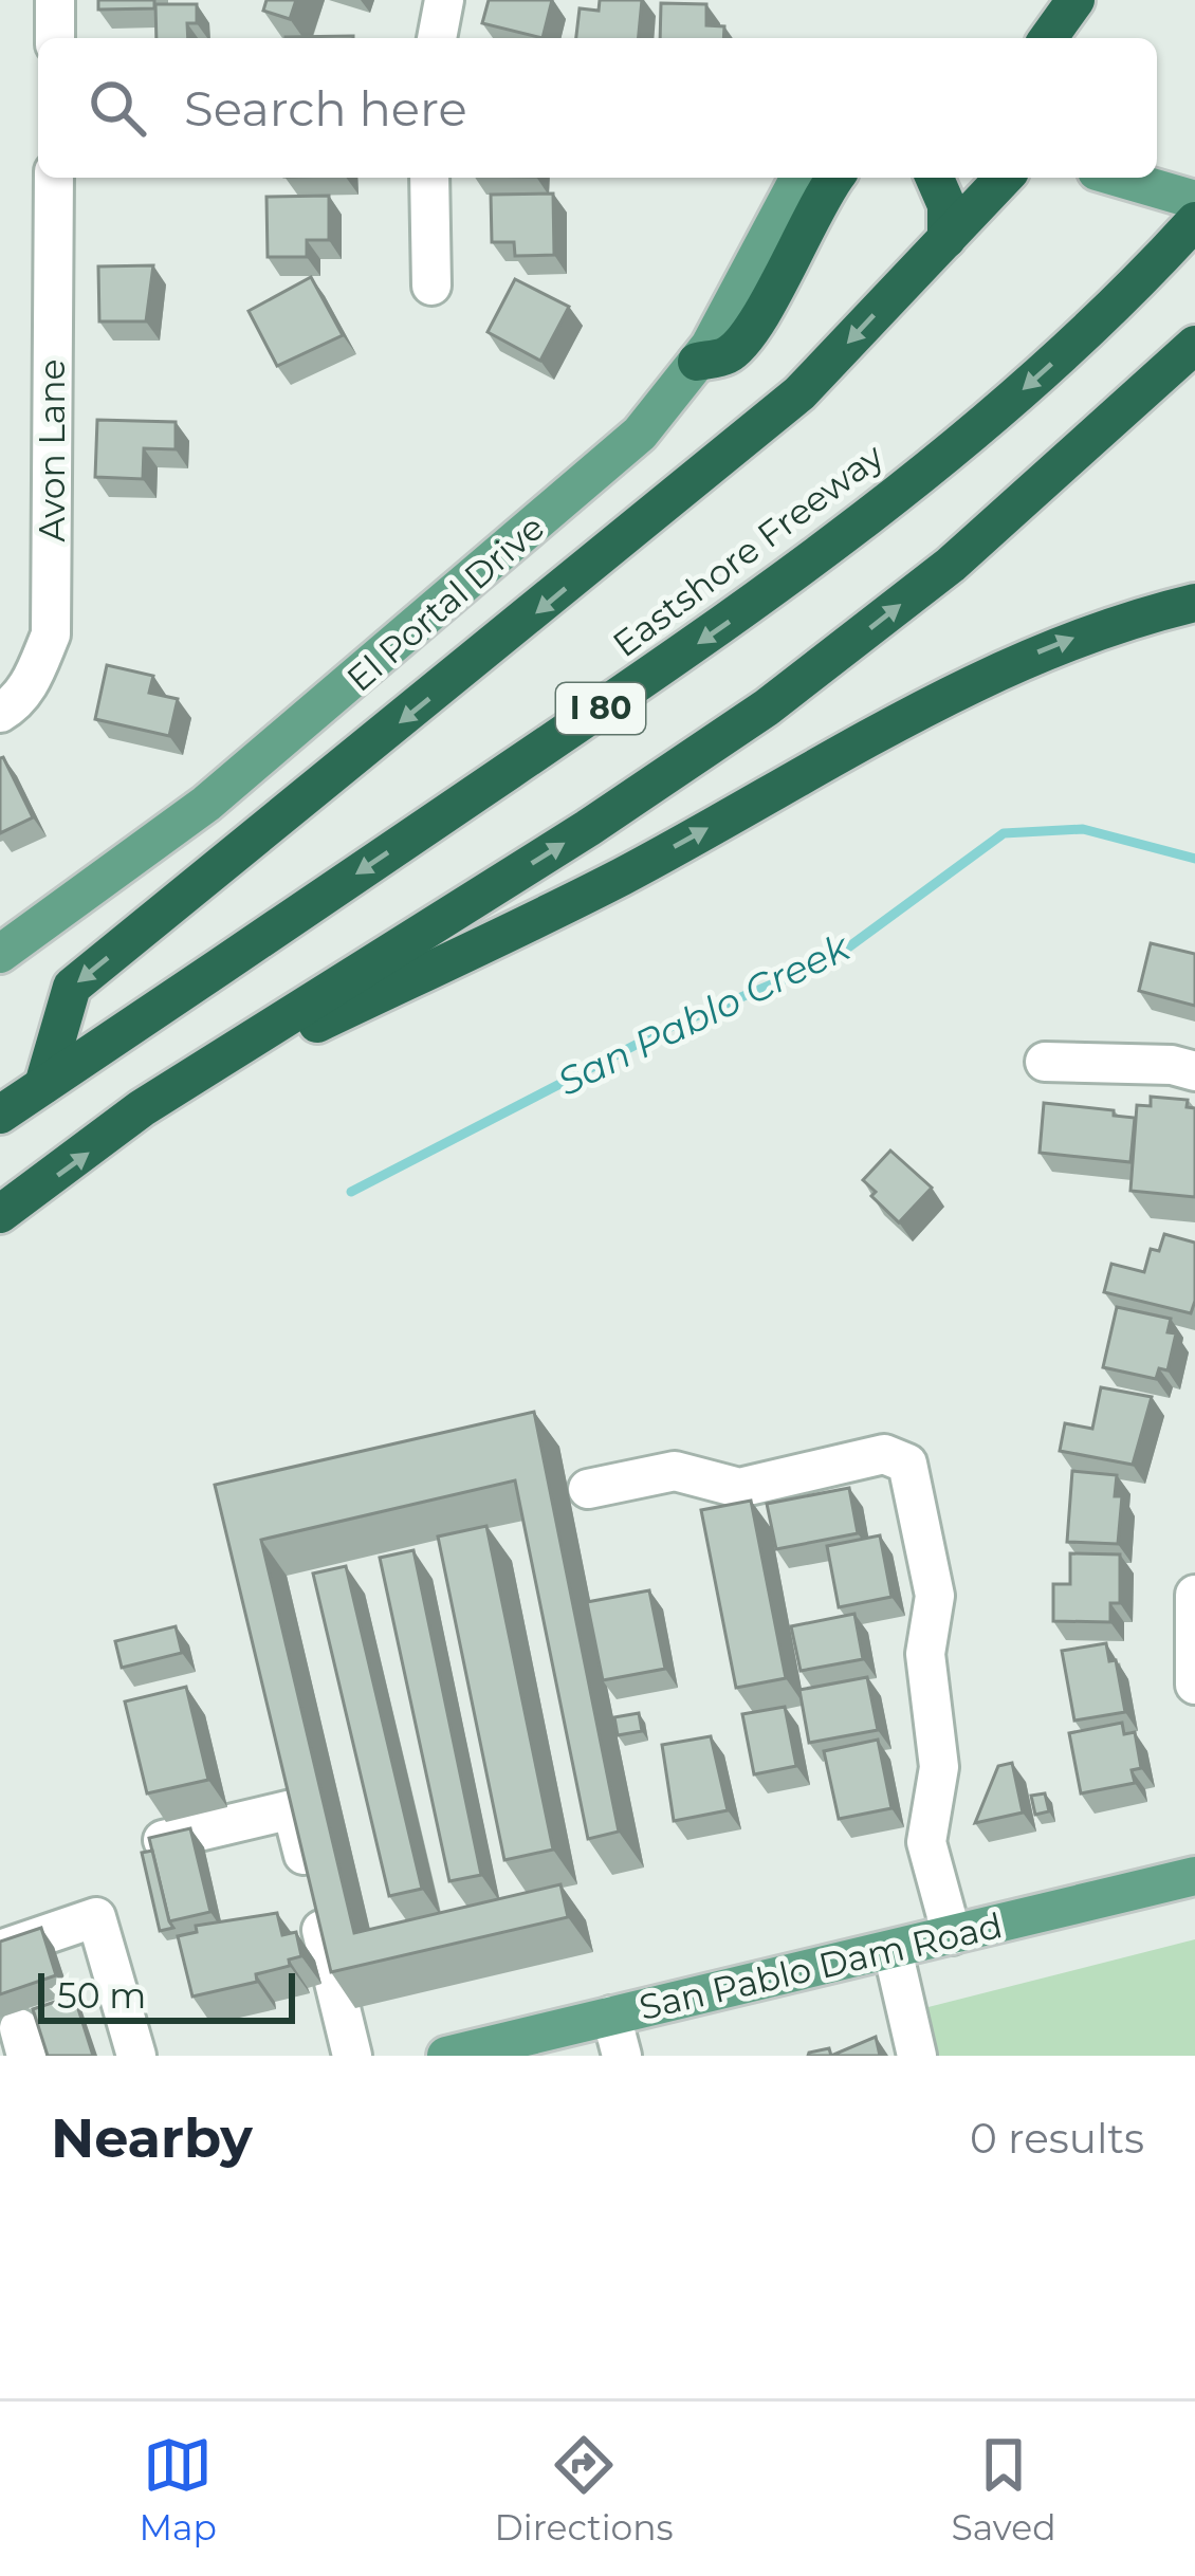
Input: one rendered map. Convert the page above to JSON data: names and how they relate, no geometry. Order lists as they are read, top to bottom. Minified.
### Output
{"streets":{"highway":["Eastshore Freeway","I 80"],"main road":["El Portal Drive","San Pablo Dam Road"],"street":["Avon Lane"]},"water":["San Pablo Creek"],"scale_bar":"50 m","page":{"search":"Search here","scale":"50 m","heading":["Nearby","0 results"],"nav":["Map","Directions","Saved"]}}
